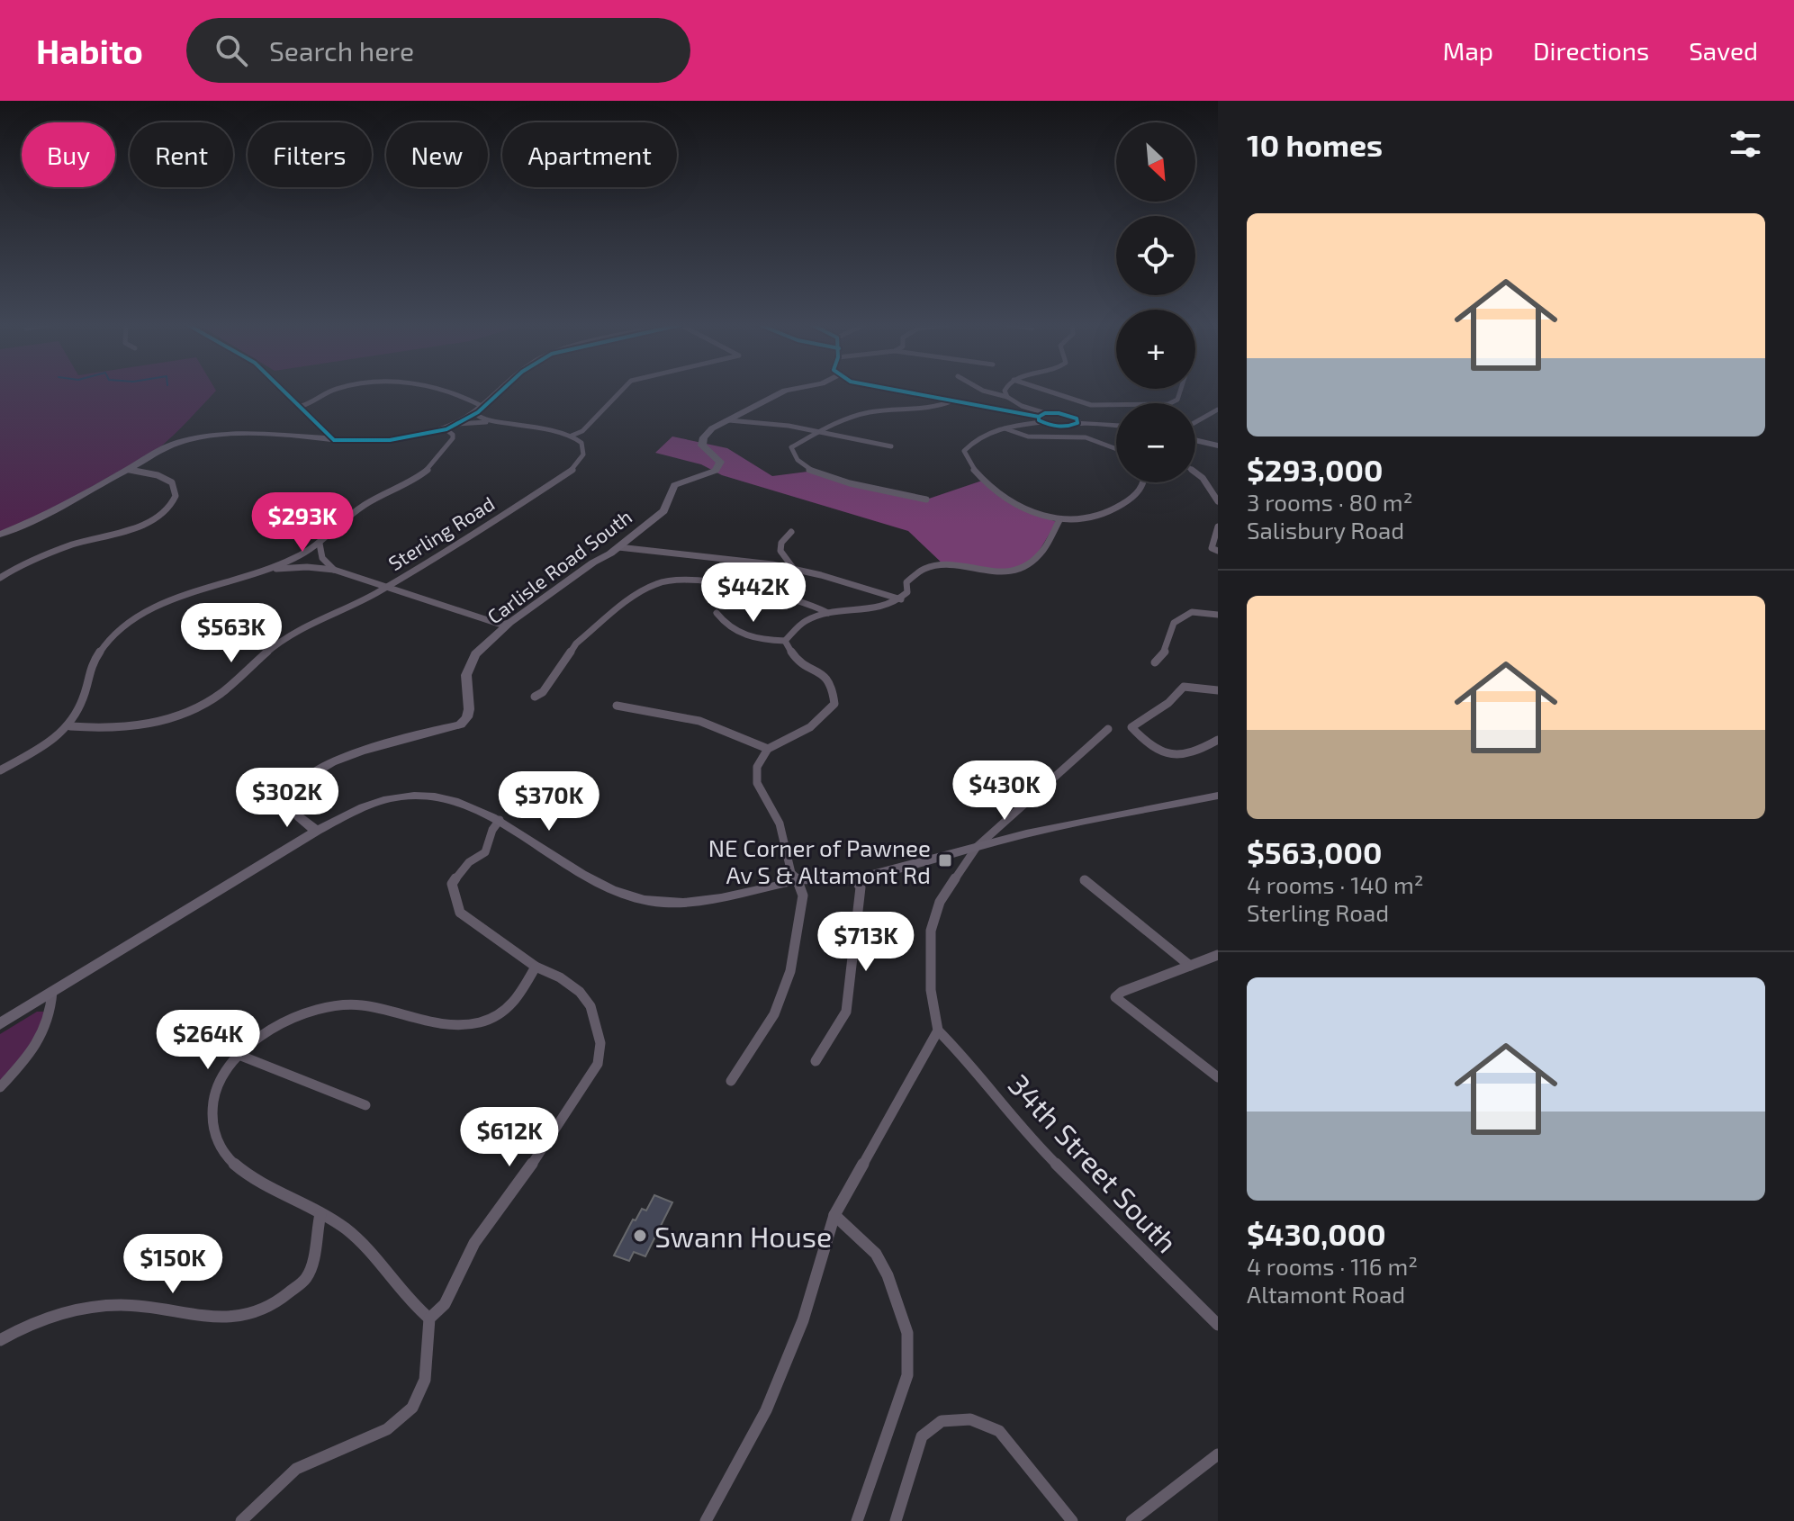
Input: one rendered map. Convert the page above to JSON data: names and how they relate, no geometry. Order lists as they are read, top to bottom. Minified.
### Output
{"streets":{"street":["Sterling Road","Carlisle Road South","34th Street South"]},"places":{"transit":["NE Corner of Pawnee Av S & Altamont Rd"],"other":["Swann House"]},"north":"bottom right","page":{"header":"Habito","search":"Search here","nav":["Map","Directions","Saved"],"heading":"10 homes","map_buttons":["+","−"],"chip":["Buy","Rent","Filters","New","Apartment"],"list":[{"name":"$293,000","note":"3 rooms · 80 m² · Salisbury Road"},{"name":"$563,000","note":"4 rooms · 140 m² · Sterling Road"},{"name":"$430,000","note":"4 rooms · 116 m² · Altamont Road"}],"price":["$293K","$442K","$563K","$430K","$302K","$370K","$713K","$264K","$612K","$150K"]}}
